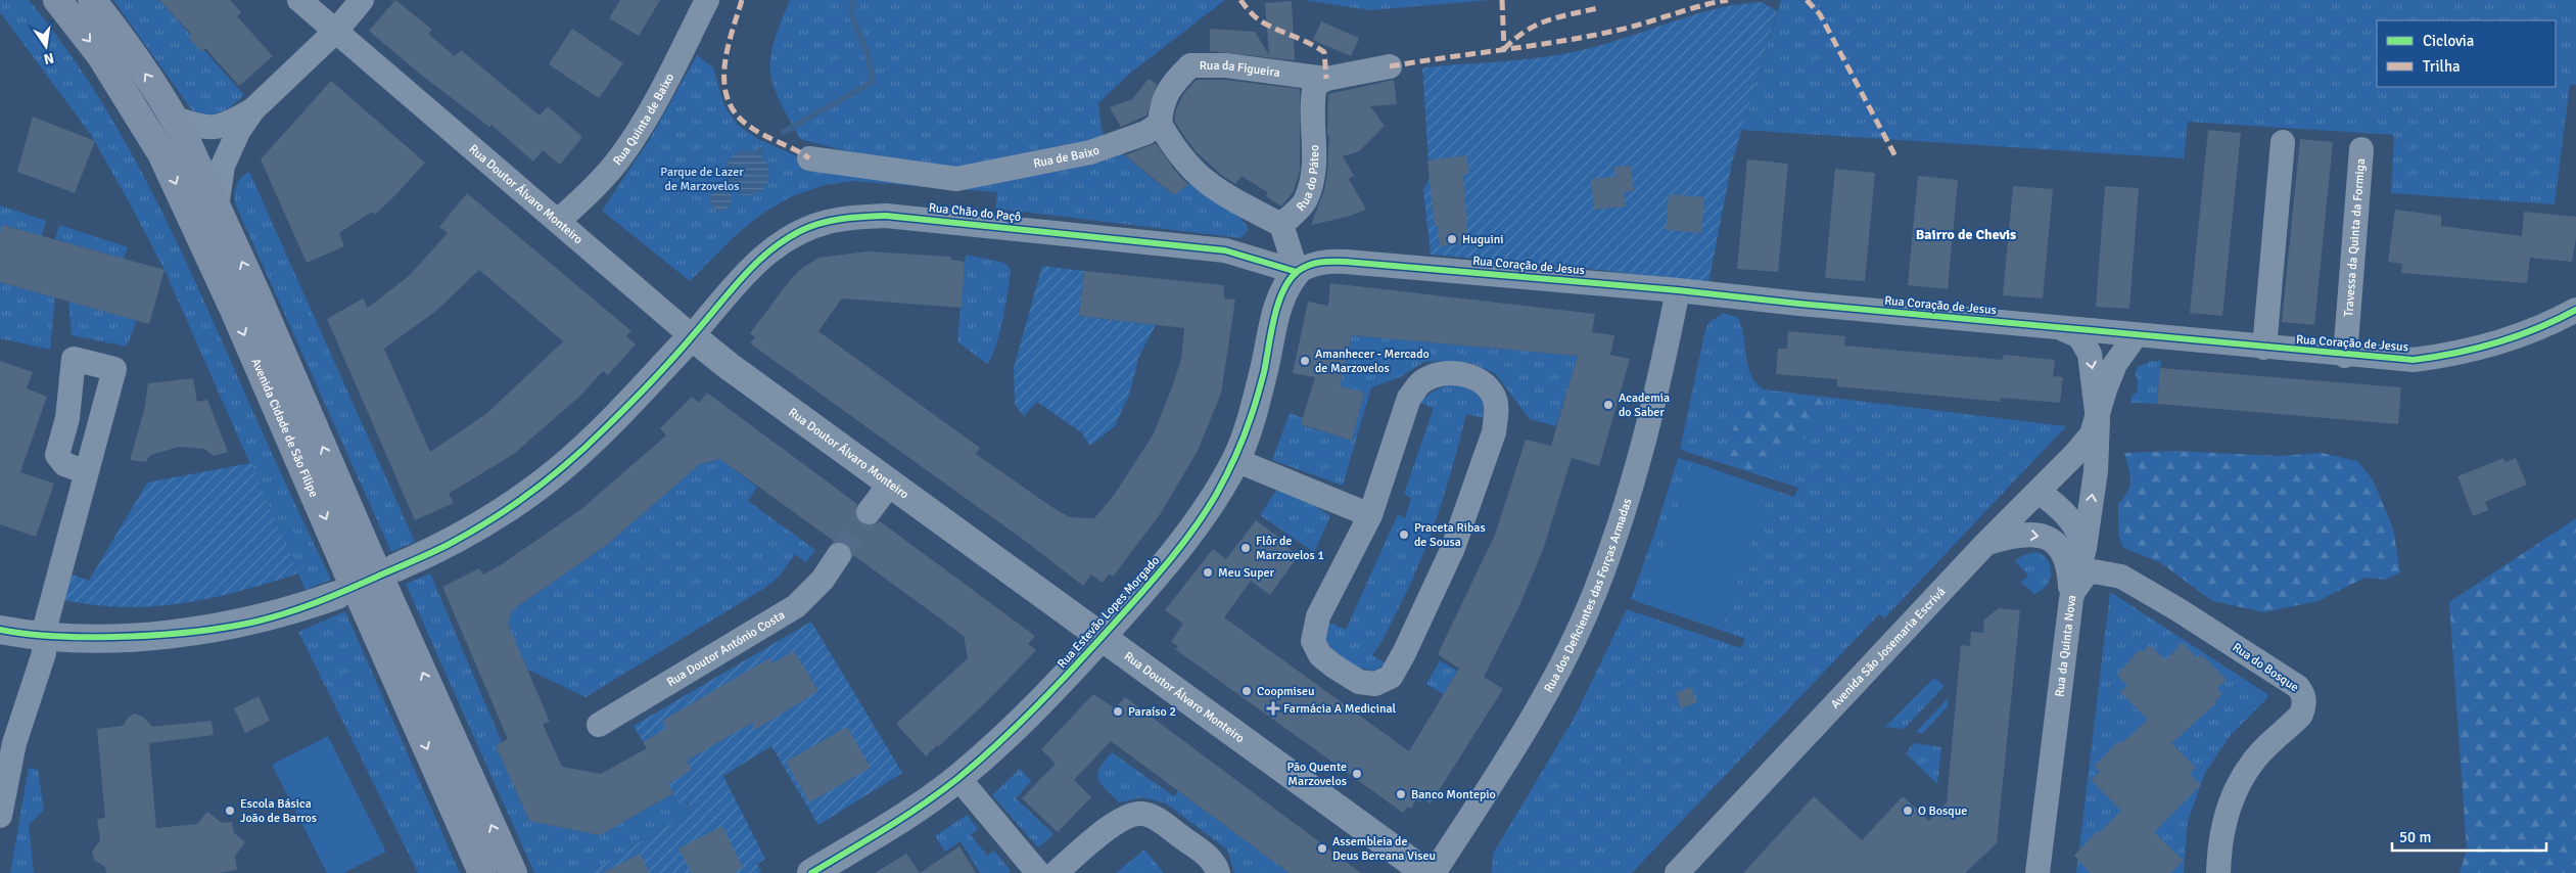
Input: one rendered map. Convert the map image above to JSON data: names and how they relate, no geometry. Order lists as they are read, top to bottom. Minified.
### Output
{"streets":{"main road":["Avenida Cidade de São Filipe"],"street":["Rua da Figueira","Rua Quinta de Baixo","Rua de Baixo","Rua do Páteo","Rua Doutor Álvaro Monteiro","Rua Chão do Paçô","Travessa da Quinta da Formiga","Rua Coração de Jesus","Rua dos Deficientes das Forças Armadas","Rua Estevão Lopes Morgado","Rua da Quinta Nova","Rua Doutor António Costa","Avenida São Josemaria Escrivá","Rua do Bosque"]},"crossings":[["Rua da Figueira","Rua de Baixo"],["Rua da Figueira","Rua do Páteo"],["Rua Quinta de Baixo","Rua Doutor Álvaro Monteiro"],["Rua Doutor Álvaro Monteiro","Rua Chão do Paçô"],["Rua Doutor Álvaro Monteiro","Rua Estevão Lopes Morgado"],["Rua Chão do Paçô","Rua Coração de Jesus"],["Rua Chão do Paçô","Rua Estevão Lopes Morgado"],["Travessa da Quinta da Formiga","Rua Coração de Jesus"],["Rua Coração de Jesus","Rua dos Deficientes das Forças Armadas"],["Rua Coração de Jesus","Rua Estevão Lopes Morgado"],["Rua Coração de Jesus","Avenida São Josemaria Escrivá"],["Rua da Quinta Nova","Avenida São Josemaria Escrivá"],["Rua da Quinta Nova","Rua do Bosque"]],"districts":["Bairro de Chevis"],"parks":["Parque de Lazer de Marzovelos"],"places":{"other":["Huguini","Amanhecer - Mercado de Marzovelos","Academia do Saber","Praceta Ribas de Sousa","Flôr de Marzovelos 1","Meu Super","Coopmiseu","Paraíso 2","Pão Quente Marzovelos","Banco Montepio","Escola Básica João de Barros","O Bosque","Assembleia de Deus Bereana Viseu"],"health":["Farmácia A Medicinal"]},"legend":["Ciclovia","Trilha"],"scale_bar":"50 m","north":"bottom"}
